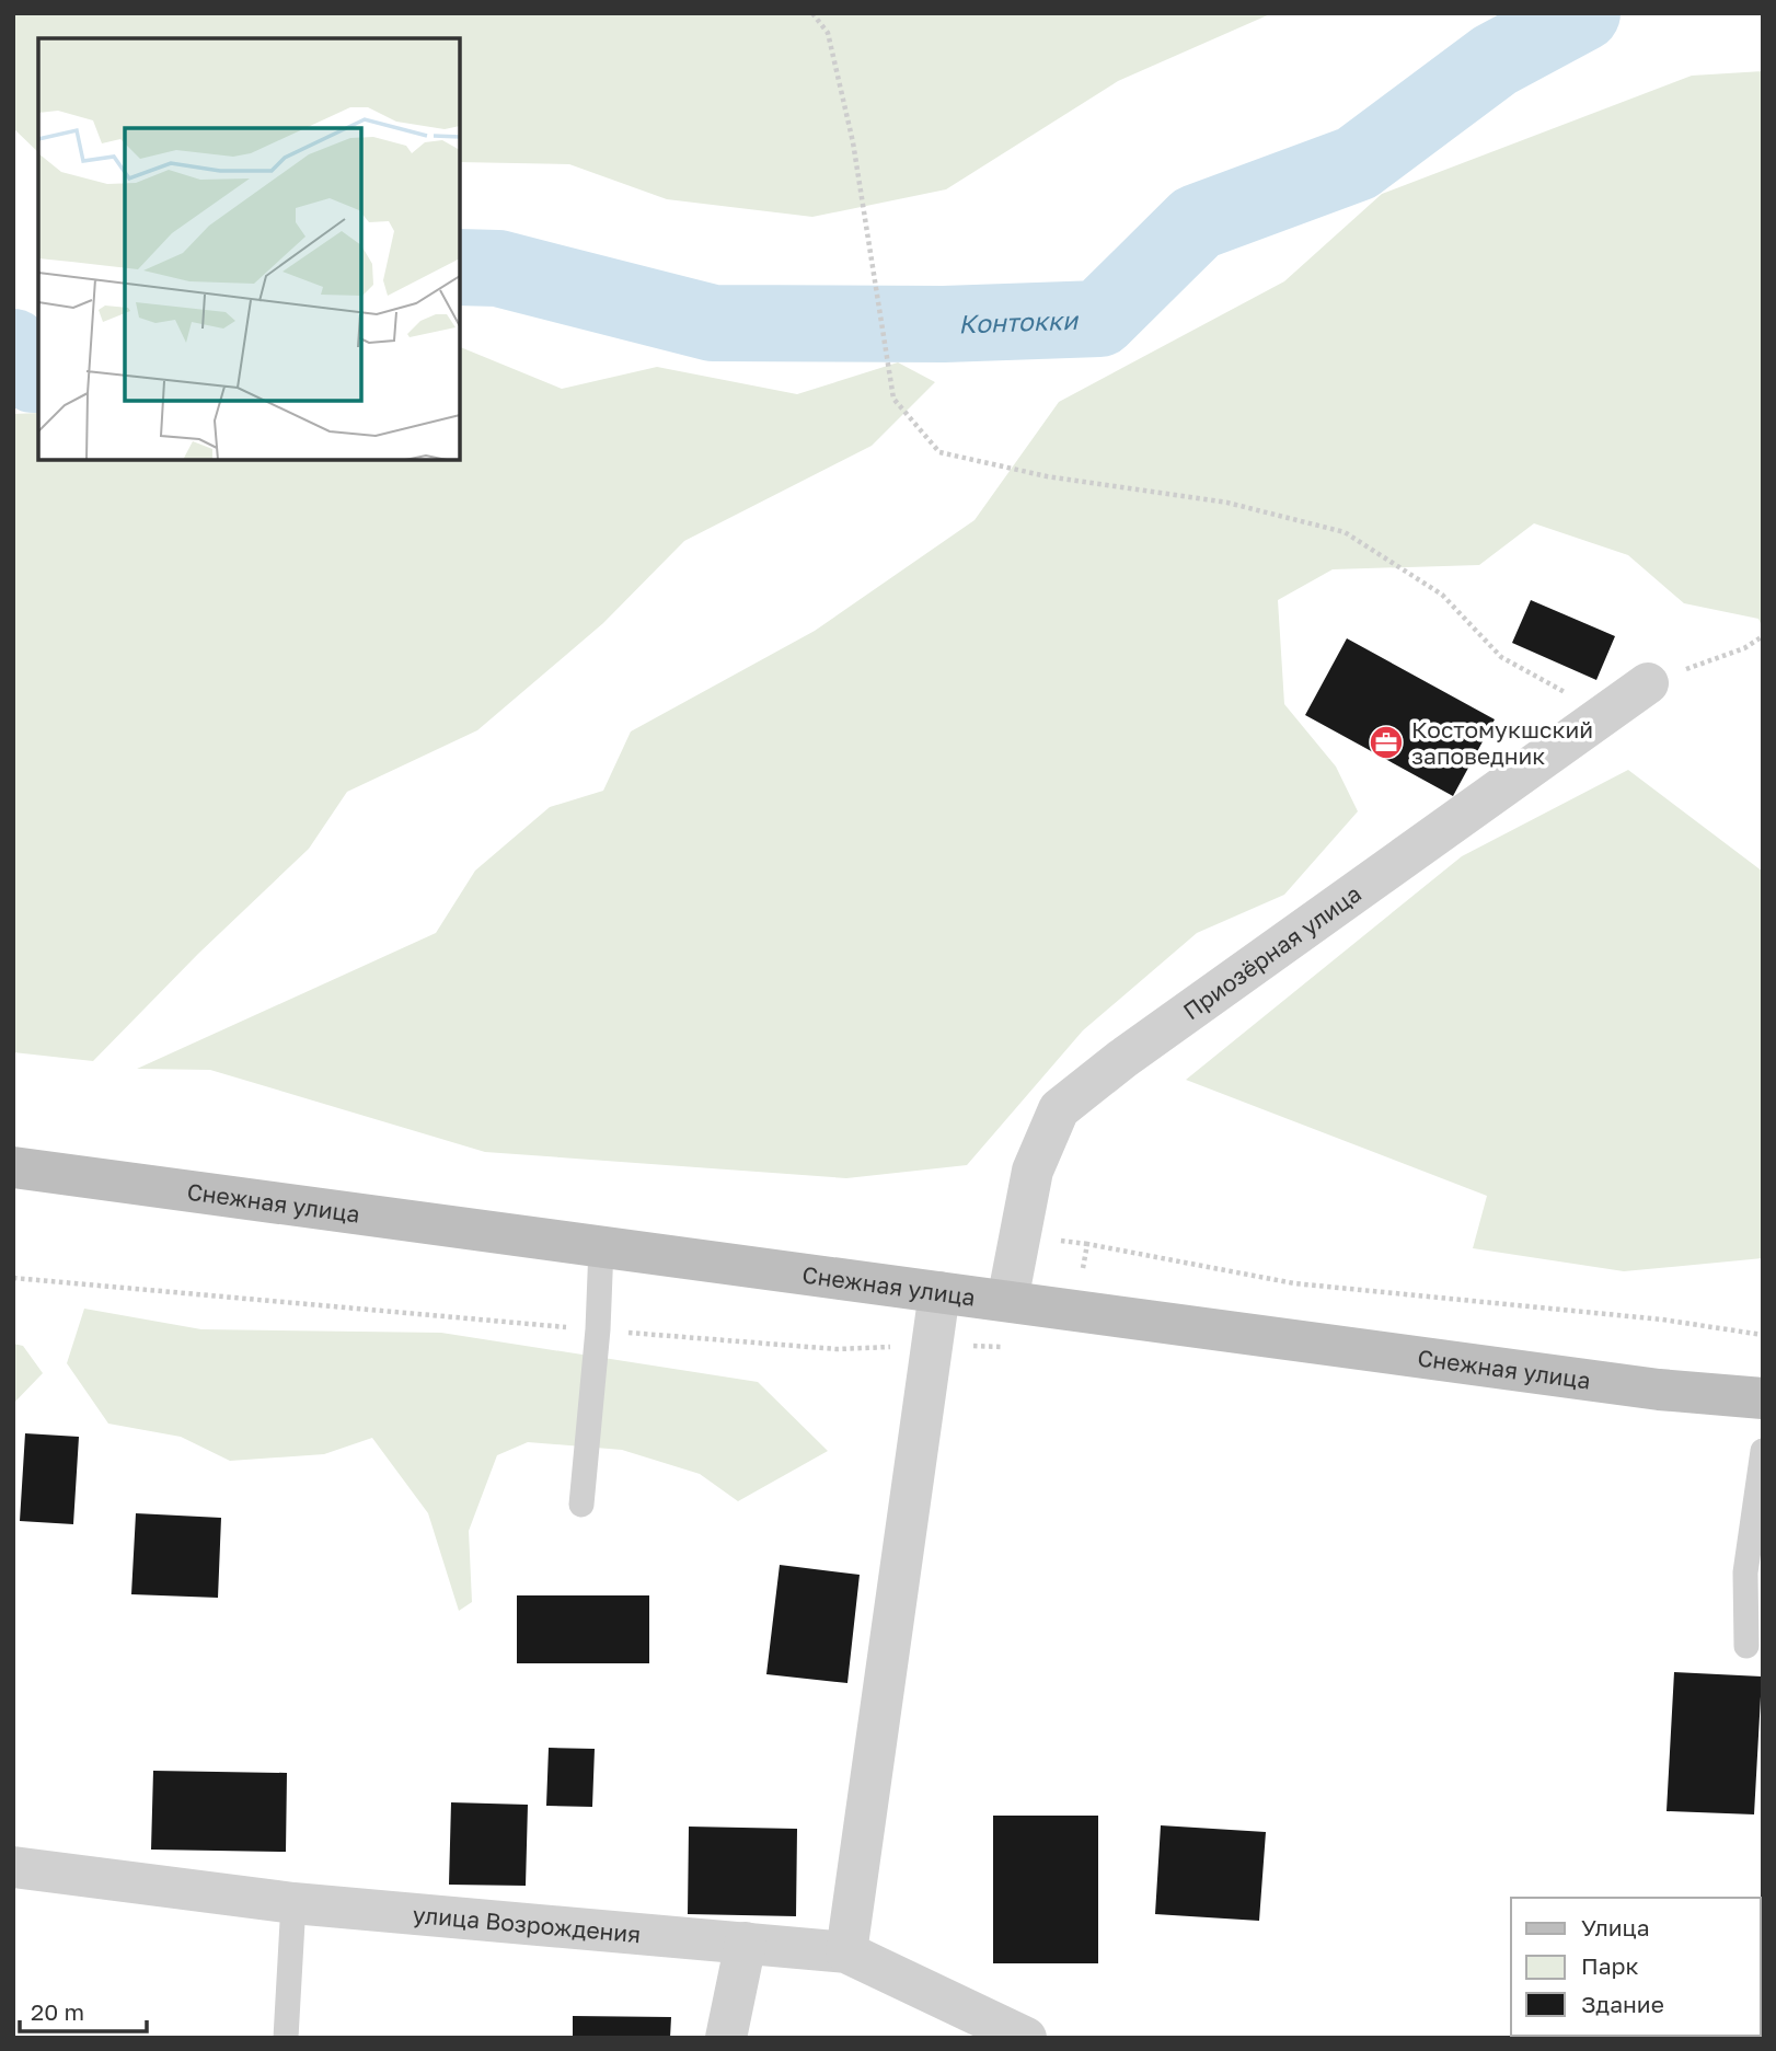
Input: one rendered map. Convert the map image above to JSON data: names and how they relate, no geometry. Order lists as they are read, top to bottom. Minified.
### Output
{"streets":{"street":["Приозёрная улица","Снежная улица","улица Возрождения"]},"crossings":[["Приозёрная улица","Снежная улица"]],"water":["Контокки"],"places":{"office":["Костомукшский заповедник"]},"legend":["Улица","Парк","Здание"],"scale_bar":"20 m"}
